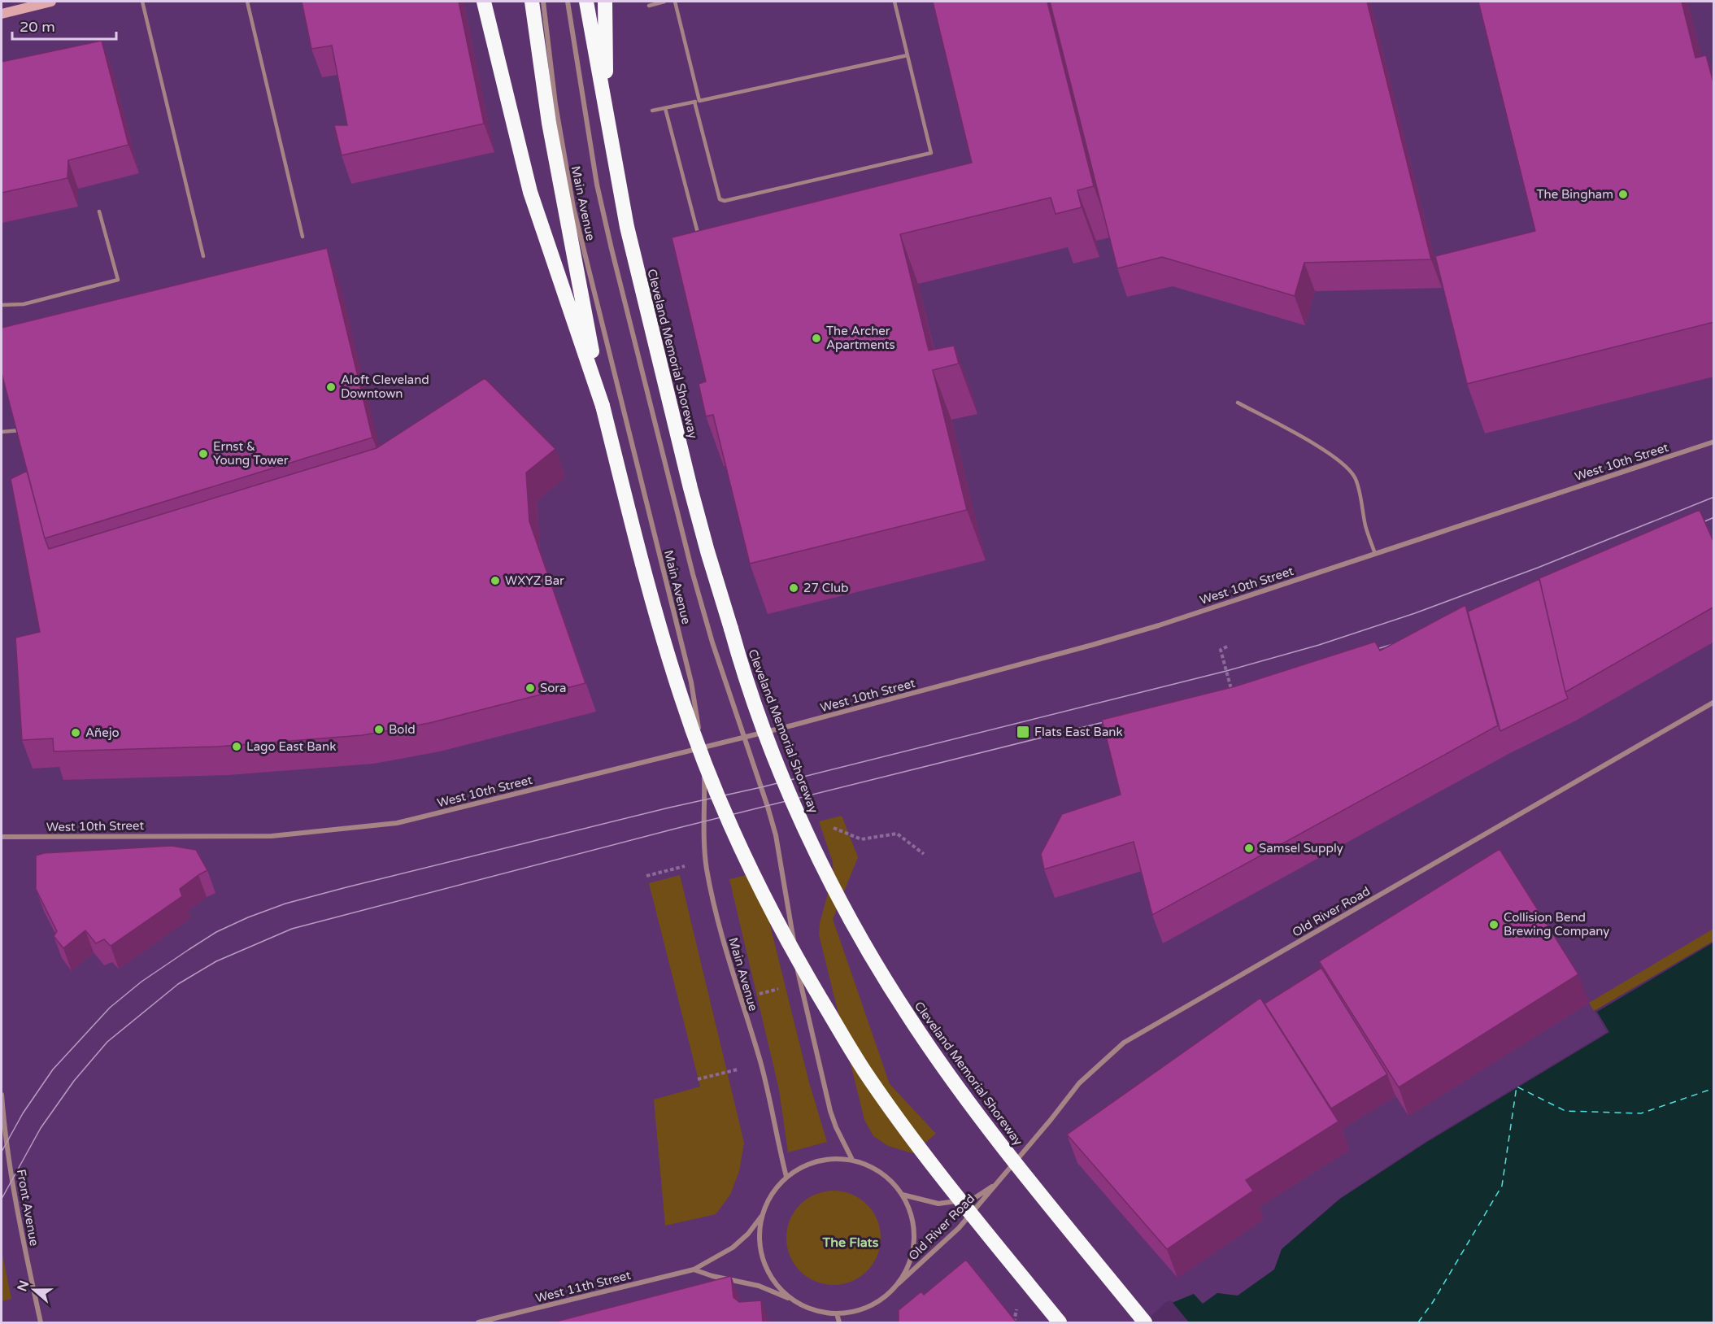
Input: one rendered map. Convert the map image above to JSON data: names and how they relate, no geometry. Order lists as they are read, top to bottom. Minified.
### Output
{"streets":{"highway":["Cleveland Memorial Shoreway"],"street":["Main Avenue","West 10th Street","Old River Road","Front Avenue","West 11th Street"]},"crossings":[["Main Avenue","West 10th Street"],["Main Avenue","Old River Road"],["Main Avenue","West 11th Street"],["Old River Road","West 11th Street"]],"districts":["The Flats"],"places":{"other":["The Bingham","The Archer Apartments","Aloft Cleveland Downtown","Ernst & Young Tower","WXYZ Bar","27 Club","Sora","Bold","Añejo","Lago East Bank","Samsel Supply","Collision Bend Brewing Company"],"transit":["Flats East Bank"]},"scale_bar":"20 m","north":"left"}
